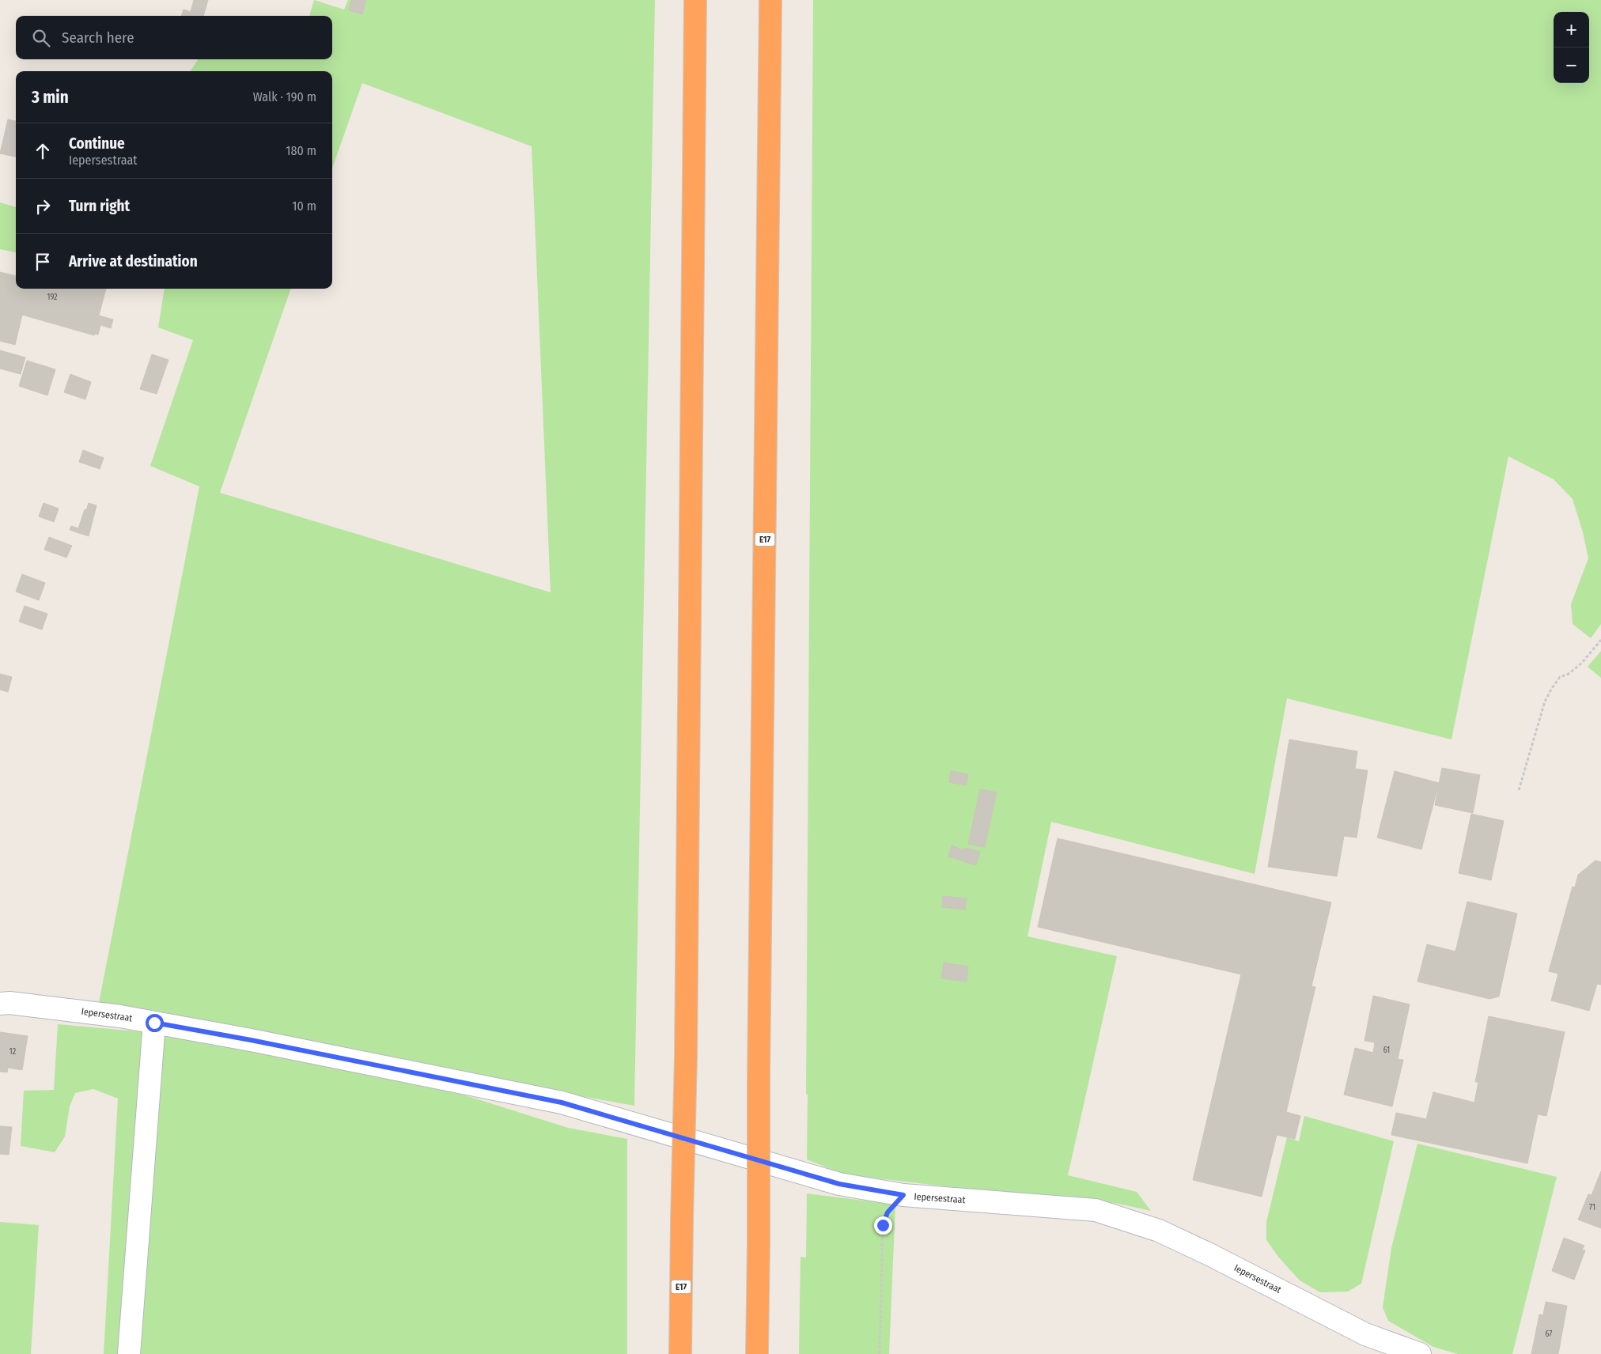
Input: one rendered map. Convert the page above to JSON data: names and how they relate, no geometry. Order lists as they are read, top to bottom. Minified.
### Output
{"streets":{"highway":["E17"],"street":["Iepersestraat"]},"house_numbers":["192","61","12","71","67"],"page":{"map_buttons":["+","−"],"search":"Search here","heading":["3 min","Walk · 190 m"],"list":[["Continue","Iepersestraat","180 m"],["Turn right","10 m"],"Arrive at destination"]}}
